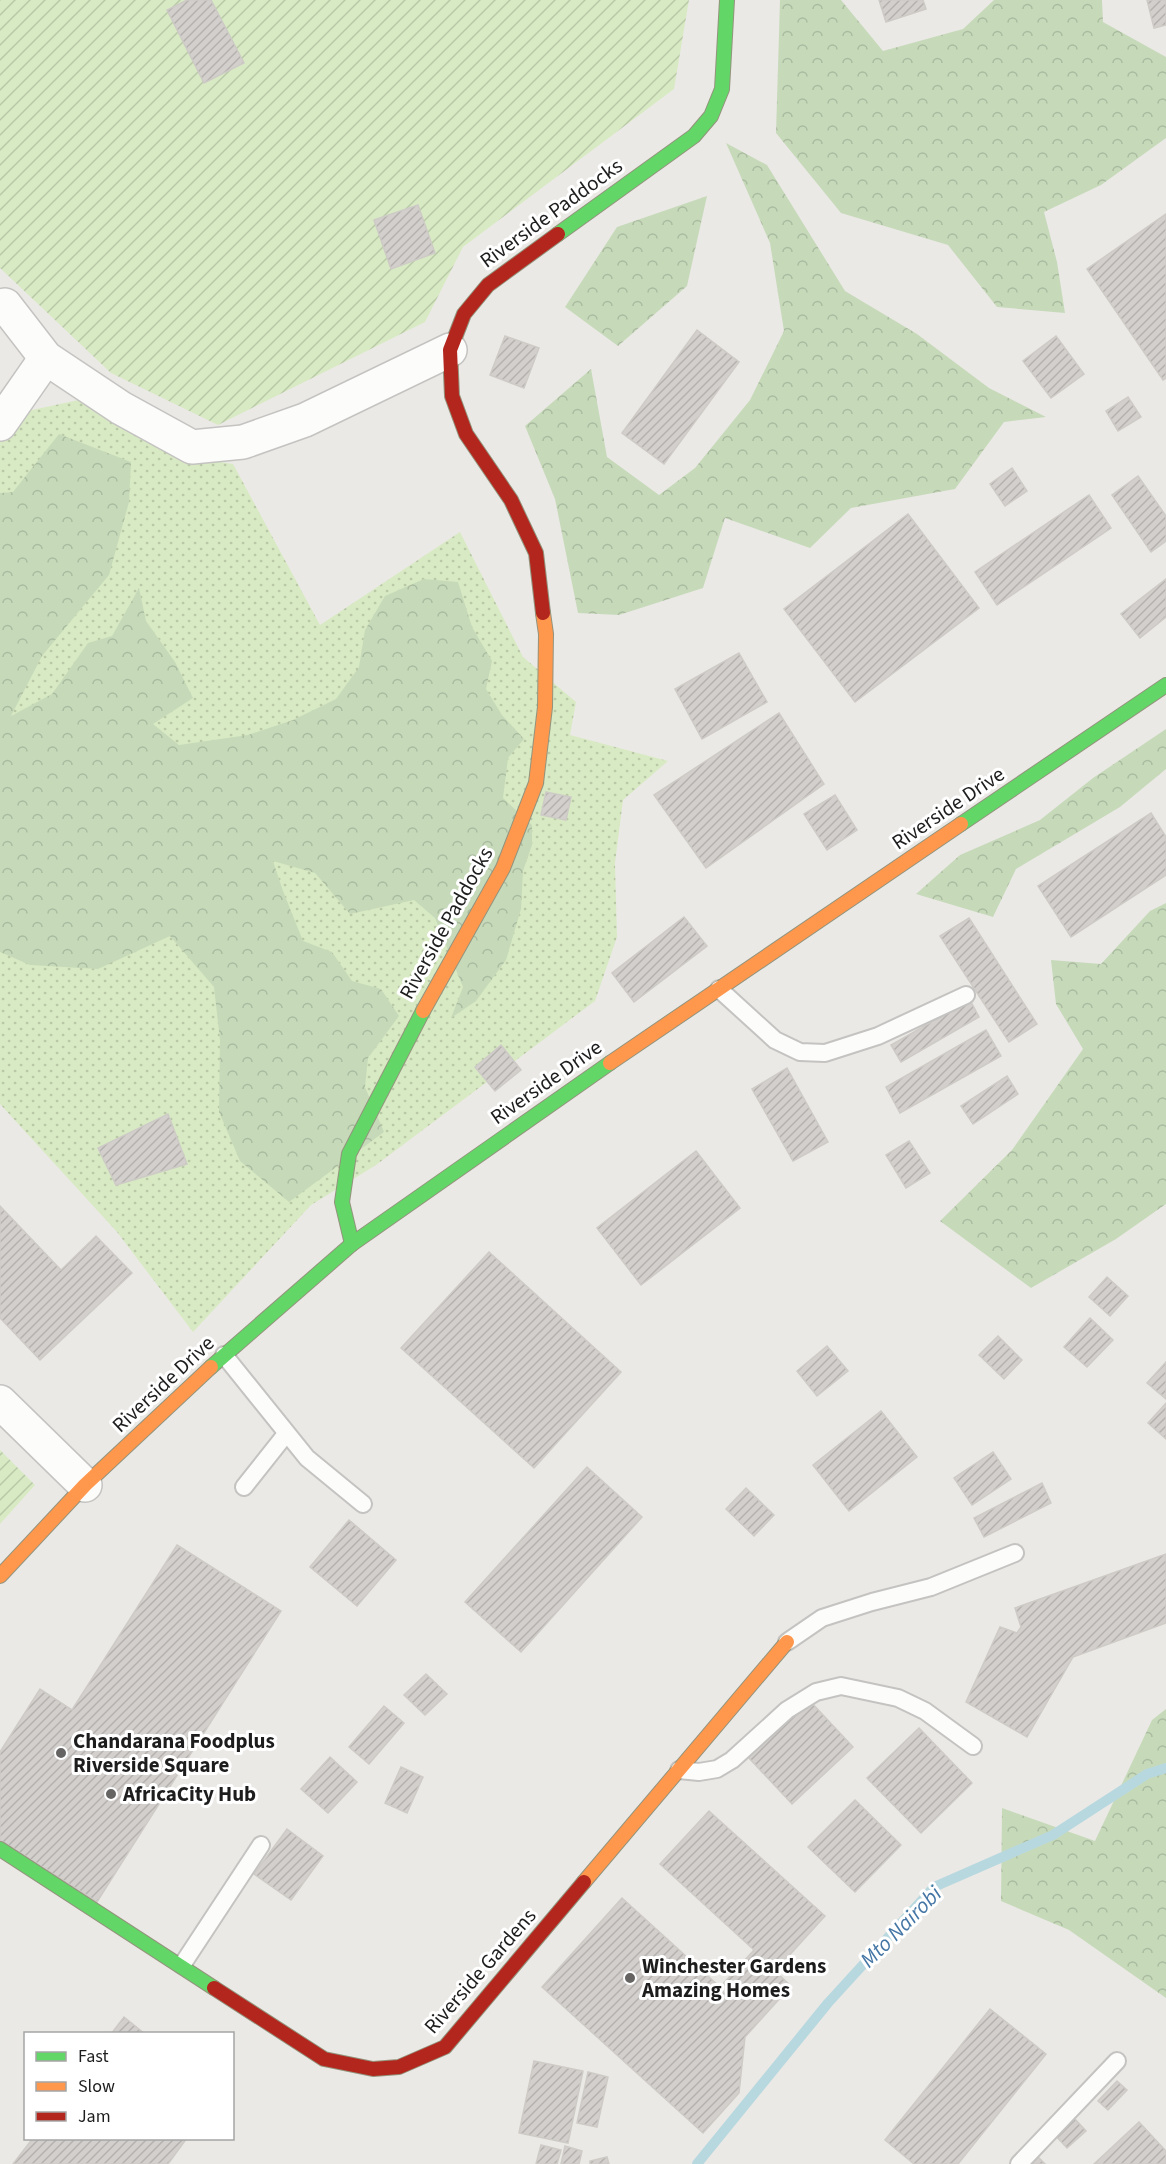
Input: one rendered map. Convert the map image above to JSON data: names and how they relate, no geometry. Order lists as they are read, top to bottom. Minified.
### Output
{"streets":{"street":["Riverside Paddocks","Riverside Drive","Riverside Gardens"]},"crossings":[["Riverside Paddocks","Riverside Drive"]],"water":["Mto Nairobi"],"places":["Chandarana Foodplus Riverside Square","AfricaCity Hub","Winchester Gardens Amazing Homes"],"legend":["Fast","Slow","Jam"]}
